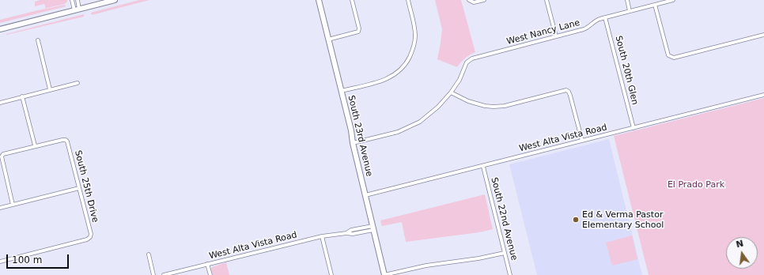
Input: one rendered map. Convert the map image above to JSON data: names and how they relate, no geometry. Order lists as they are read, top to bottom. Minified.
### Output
{"streets":{"street":["West Nancy Lane","South 20th Glen","South 23rd Avenue","West Alta Vista Road","South 25th Drive","South 22nd Avenue"]},"crossings":[["West Nancy Lane","South 20th Glen"],["West Nancy Lane","South 23rd Avenue"],["South 20th Glen","West Alta Vista Road"],["South 23rd Avenue","West Alta Vista Road"],["West Alta Vista Road","South 22nd Avenue"]],"parks":["El Prado Park"],"places":["Ed & Verma Pastor Elementary School"],"scale_bar":"100 m","north":"top"}
